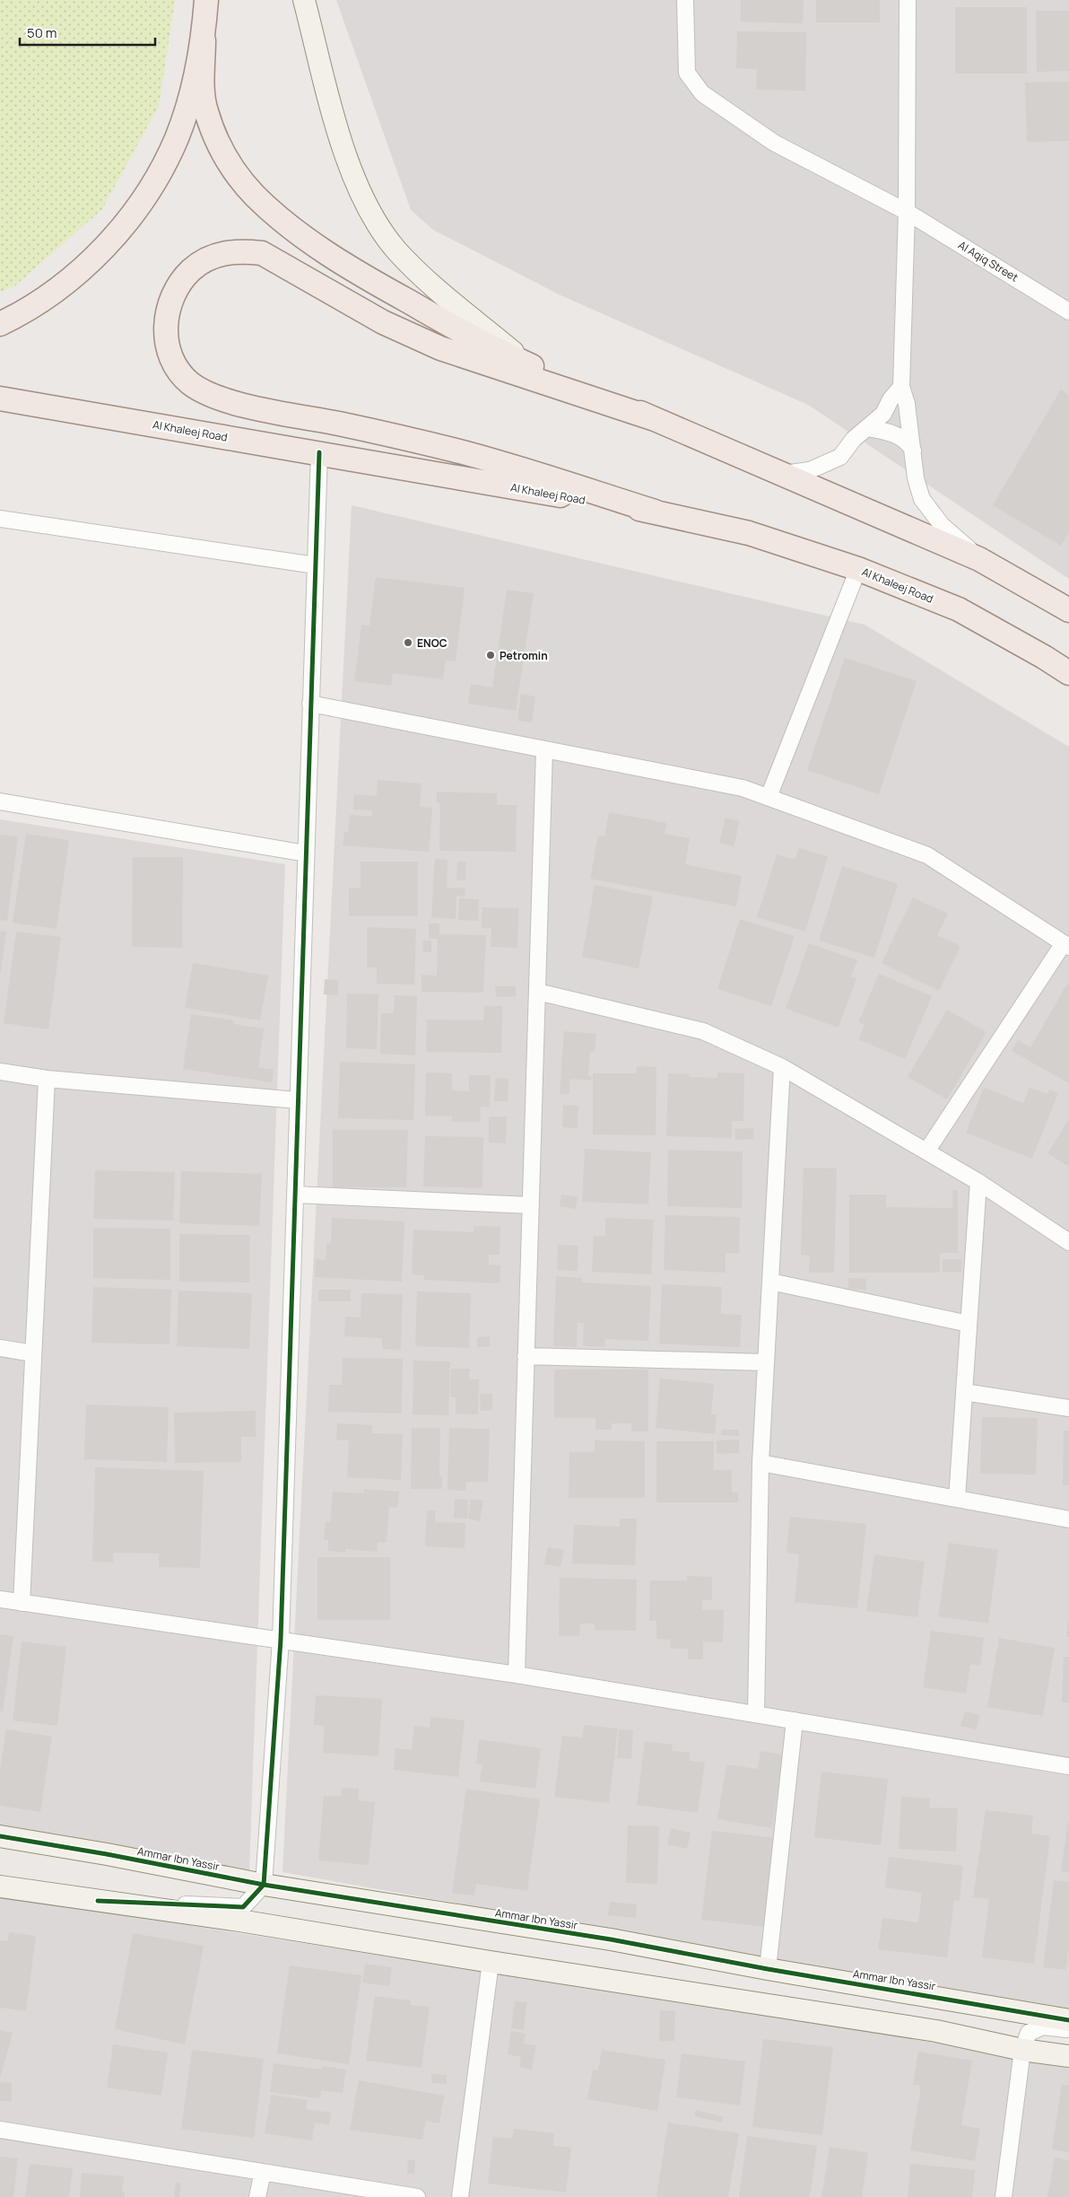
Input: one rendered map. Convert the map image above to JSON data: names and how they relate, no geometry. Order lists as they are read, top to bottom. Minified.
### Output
{"streets":{"main road":["Al Khaleej Road"],"street":["Al Aqiq Street","Ammar Ibn Yassir"]},"places":["ENOC","Petromin"],"scale_bar":"50 m"}
